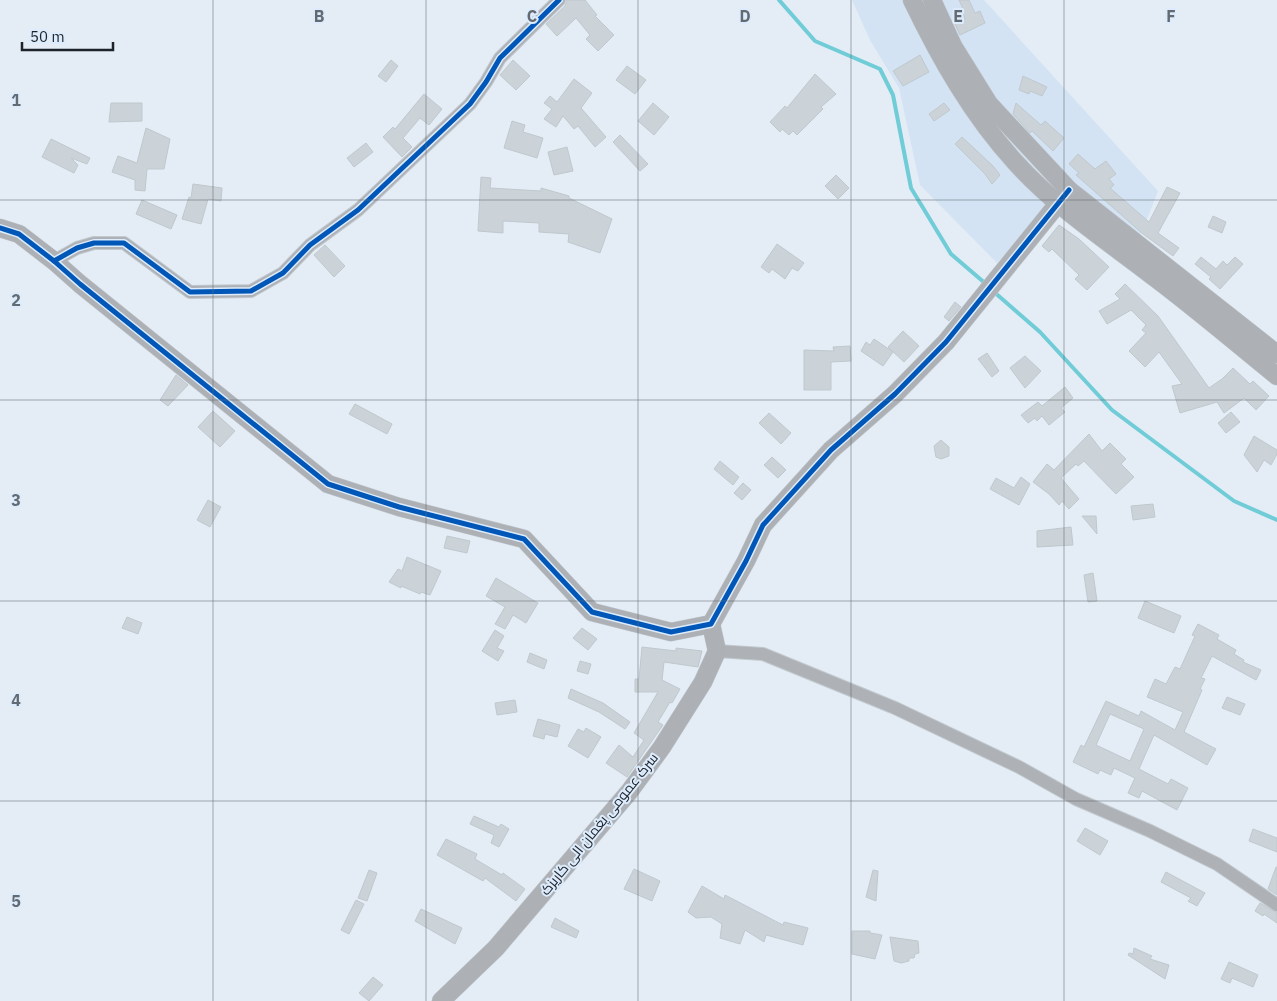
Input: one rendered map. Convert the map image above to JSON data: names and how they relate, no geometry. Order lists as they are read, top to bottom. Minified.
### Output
{"streets":{"street":["سرک عمومی پغمان الی کاریزک"]},"scale_bar":"50 m","grid":{"columns":["B","C","D","E","F"],"rows":["1","2","3","4","5"]}}
